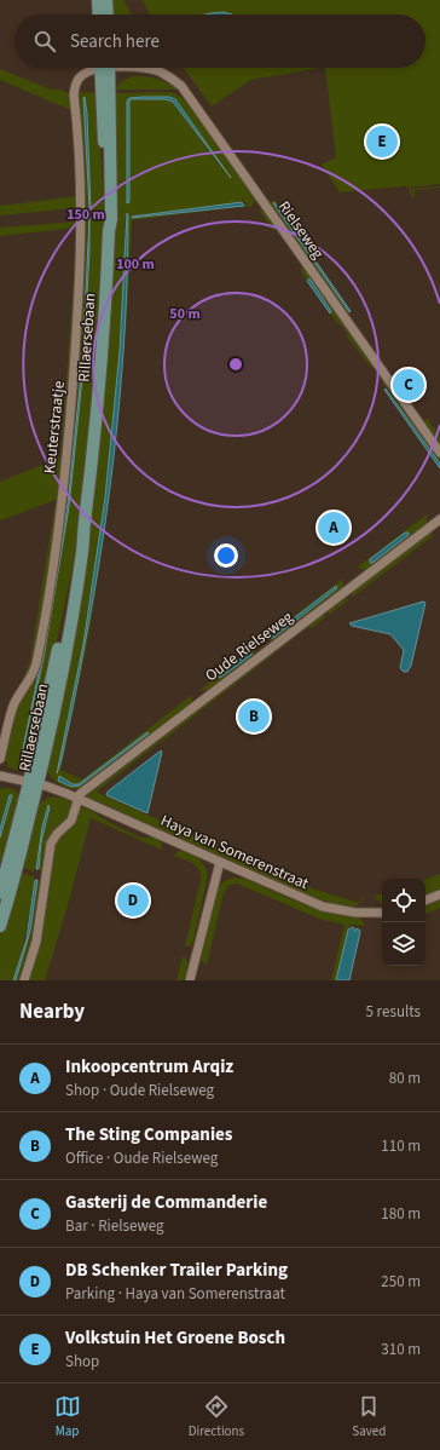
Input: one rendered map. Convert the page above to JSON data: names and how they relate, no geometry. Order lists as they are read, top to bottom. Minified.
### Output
{"streets":{"street":["Rielseweg","Rillaersebaan","Keuterstraatje","Oude Rielseweg","Haya van Somerenstraat"]},"crossings":[["Oude Rielseweg","Haya van Somerenstraat"]],"page":{"search":"Search here","pins":["E","C","A","B","D"],"heading":["Nearby","5 results"],"list":[{"mark":"A","name":"Inkoopcentrum Arqiz","note":"Shop · Oude Rielseweg","value":"80 m"},{"mark":"B","name":"The Sting Companies","note":"Office · Oude Rielseweg","value":"110 m"},{"mark":"C","name":"Gasterij de Commanderie","note":"Bar · Rielseweg","value":"180 m"},{"mark":"D","name":"DB Schenker Trailer Parking","note":"Parking · Haya van Somerenstraat","value":"250 m"},{"mark":"E","name":"Volkstuin Het Groene Bosch","note":"Shop","value":"310 m"}],"nav":["Map","Directions","Saved"]},"rings":["150 m","100 m","50 m"]}
